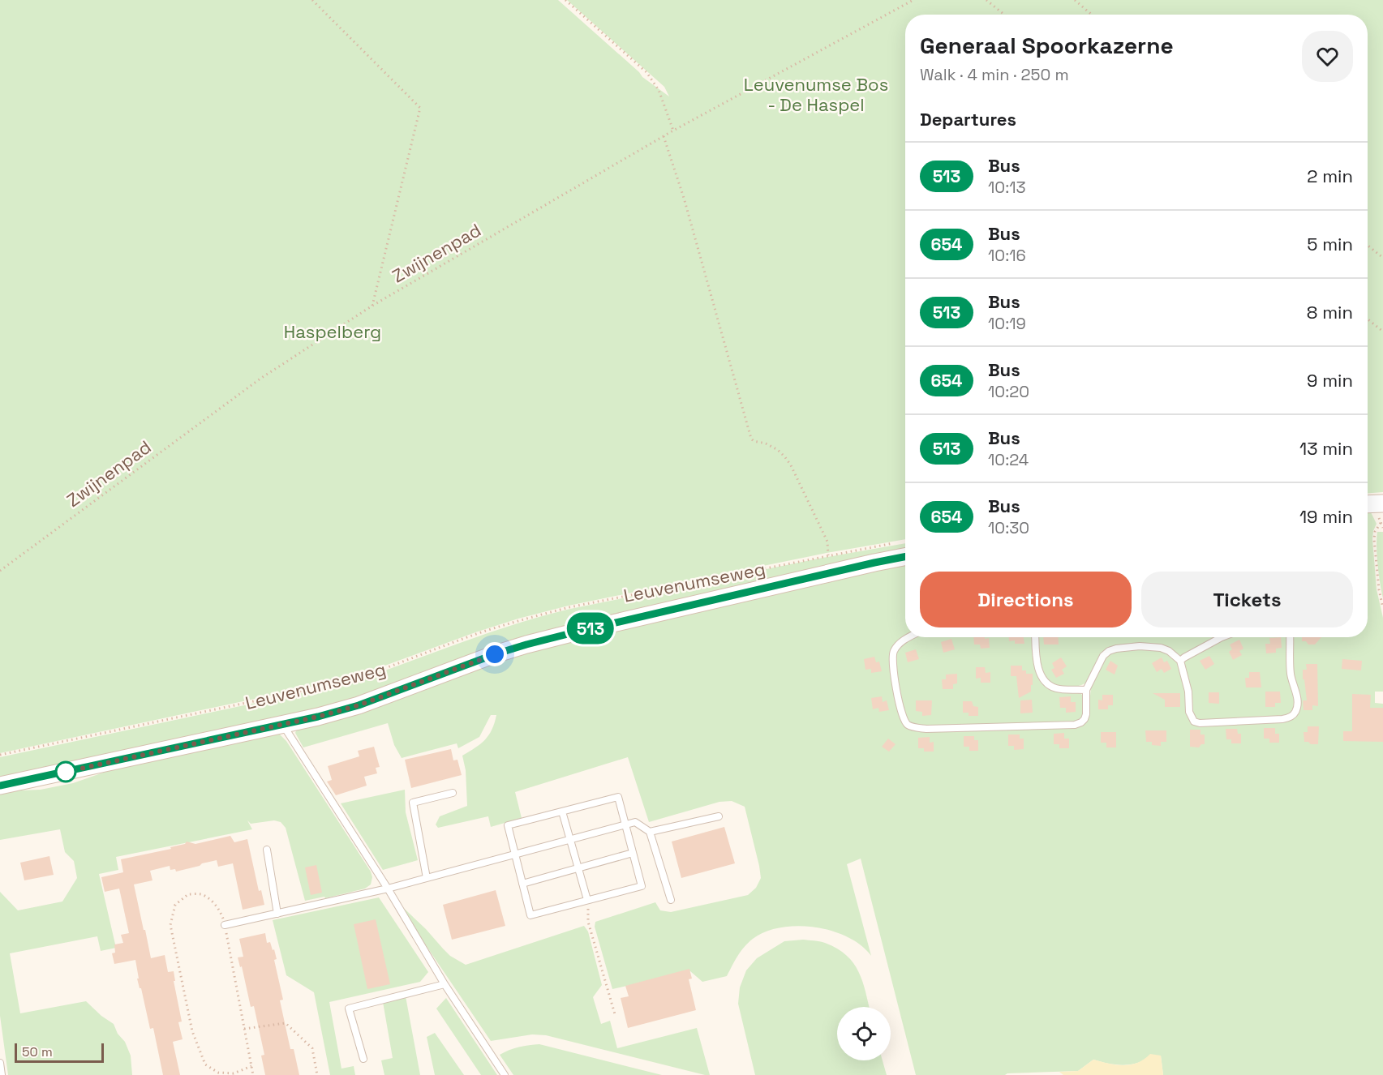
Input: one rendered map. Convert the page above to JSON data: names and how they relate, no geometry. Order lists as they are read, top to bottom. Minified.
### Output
{"streets":{"main road":["Leuvenumseweg"],"path":["Zwijnenpad"]},"parks":["Leuvenumse Bos - De Haspel","Haspelberg"],"lines":["bus line 513"],"scale_bar":"50 m","page":{"on_map":"513","heading":[["Generaal Spoorkazerne","Walk · 4 min · 250 m"],"Departures"],"list":[{"mark":"513","name":"Bus","note":"10:13","value":"2 min"},{"mark":"654","name":"Bus","note":"10:16","value":"5 min"},{"mark":"513","name":"Bus","note":"10:19","value":"8 min"},{"mark":"654","name":"Bus","note":"10:20","value":"9 min"},{"mark":"513","name":"Bus","note":"10:24","value":"13 min"},{"mark":"654","name":"Bus","note":"10:30","value":"19 min"}],"buttons":["Directions","Tickets"],"scale":"50 m"}}
